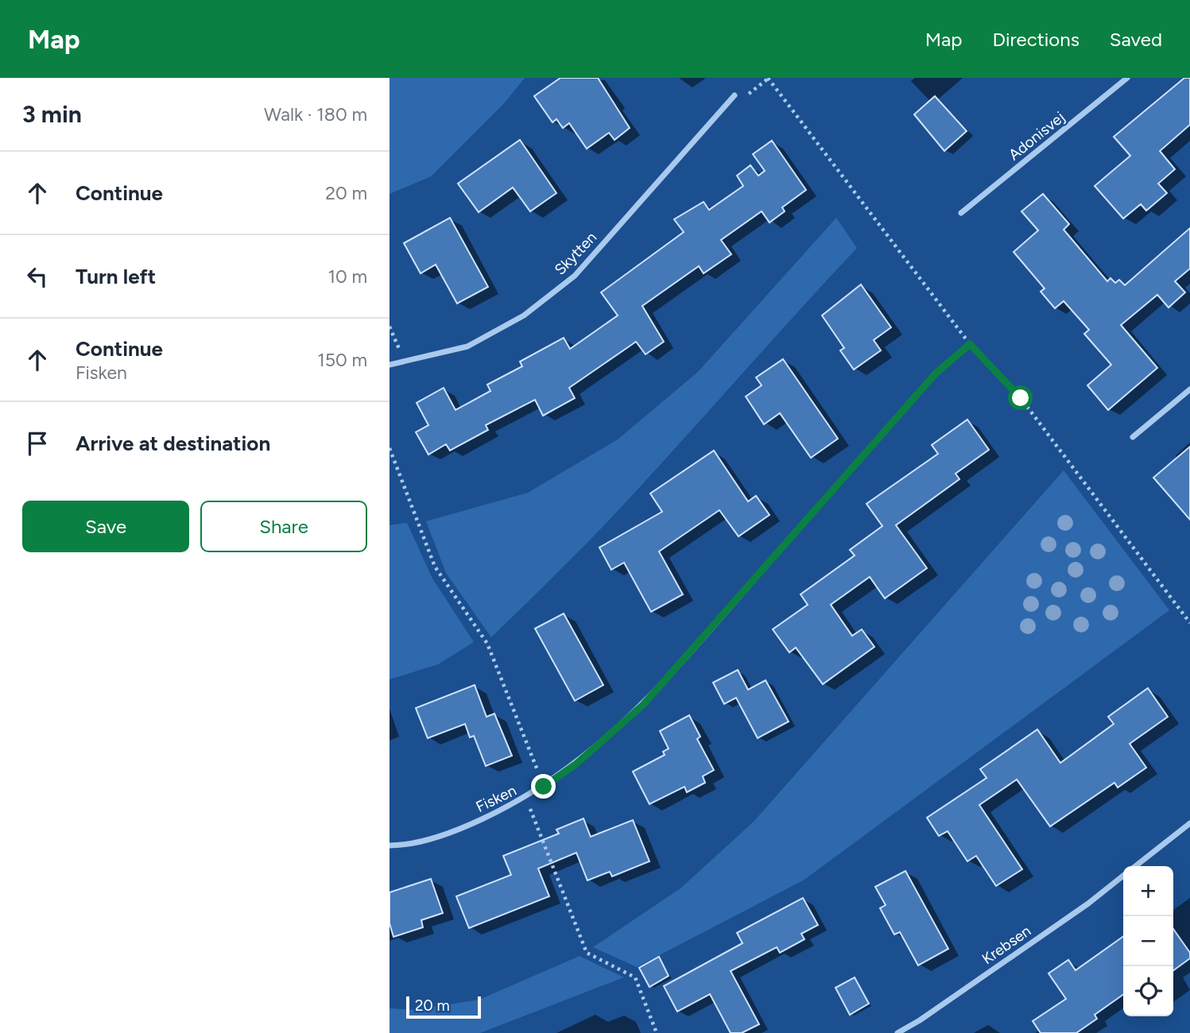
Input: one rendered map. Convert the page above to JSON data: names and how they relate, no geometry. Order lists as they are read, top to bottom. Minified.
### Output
{"streets":{"street":["Adonisvej","Skytten","Fisken","Krebsen"]},"scale_bar":"20 m","page":{"header":"Map","nav":["Map","Directions","Saved"],"heading":["3 min","Walk · 180 m"],"list":[["Continue","20 m"],["Turn left","10 m"],["Continue","Fisken","150 m"],"Arrive at destination"],"buttons":["Save","Share"],"map_buttons":["+","−"],"scale":"20 m"}}
